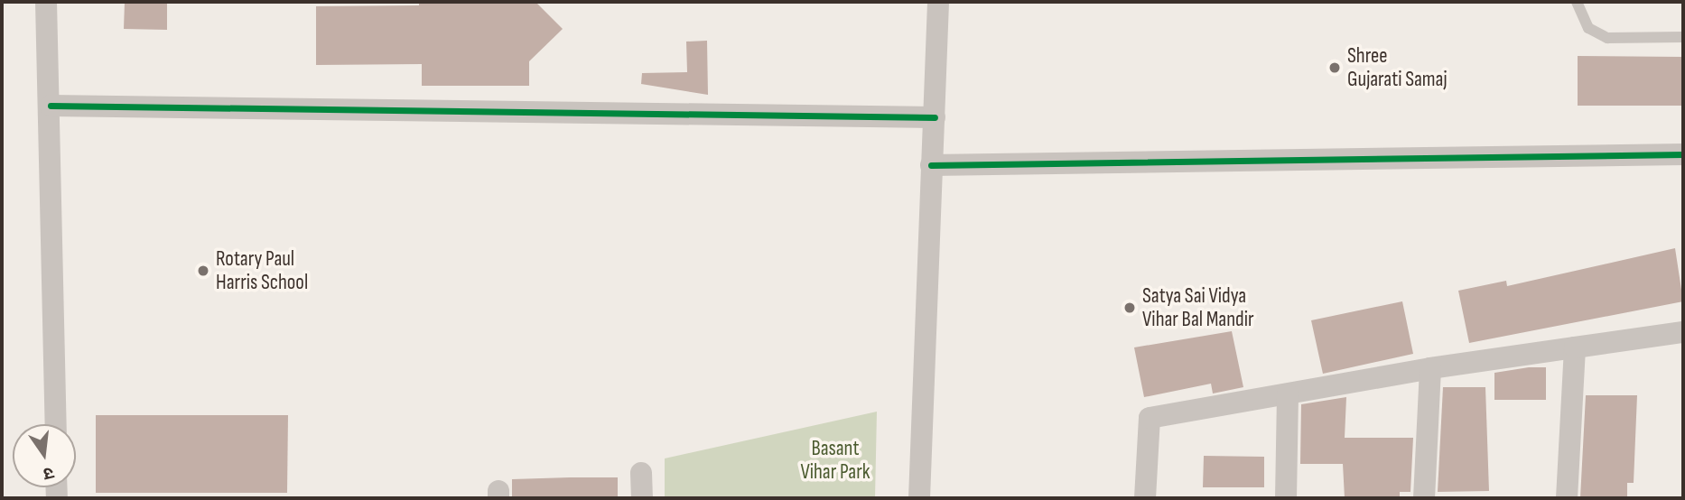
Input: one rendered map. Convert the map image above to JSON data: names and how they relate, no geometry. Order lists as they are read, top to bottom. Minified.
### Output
{"parks":["Basant Vihar Park"],"places":["Shree Gujarati Samaj","Rotary Paul Harris School","Satya Sai Vidya Vihar Bal Mandir"],"north":"bottom"}
